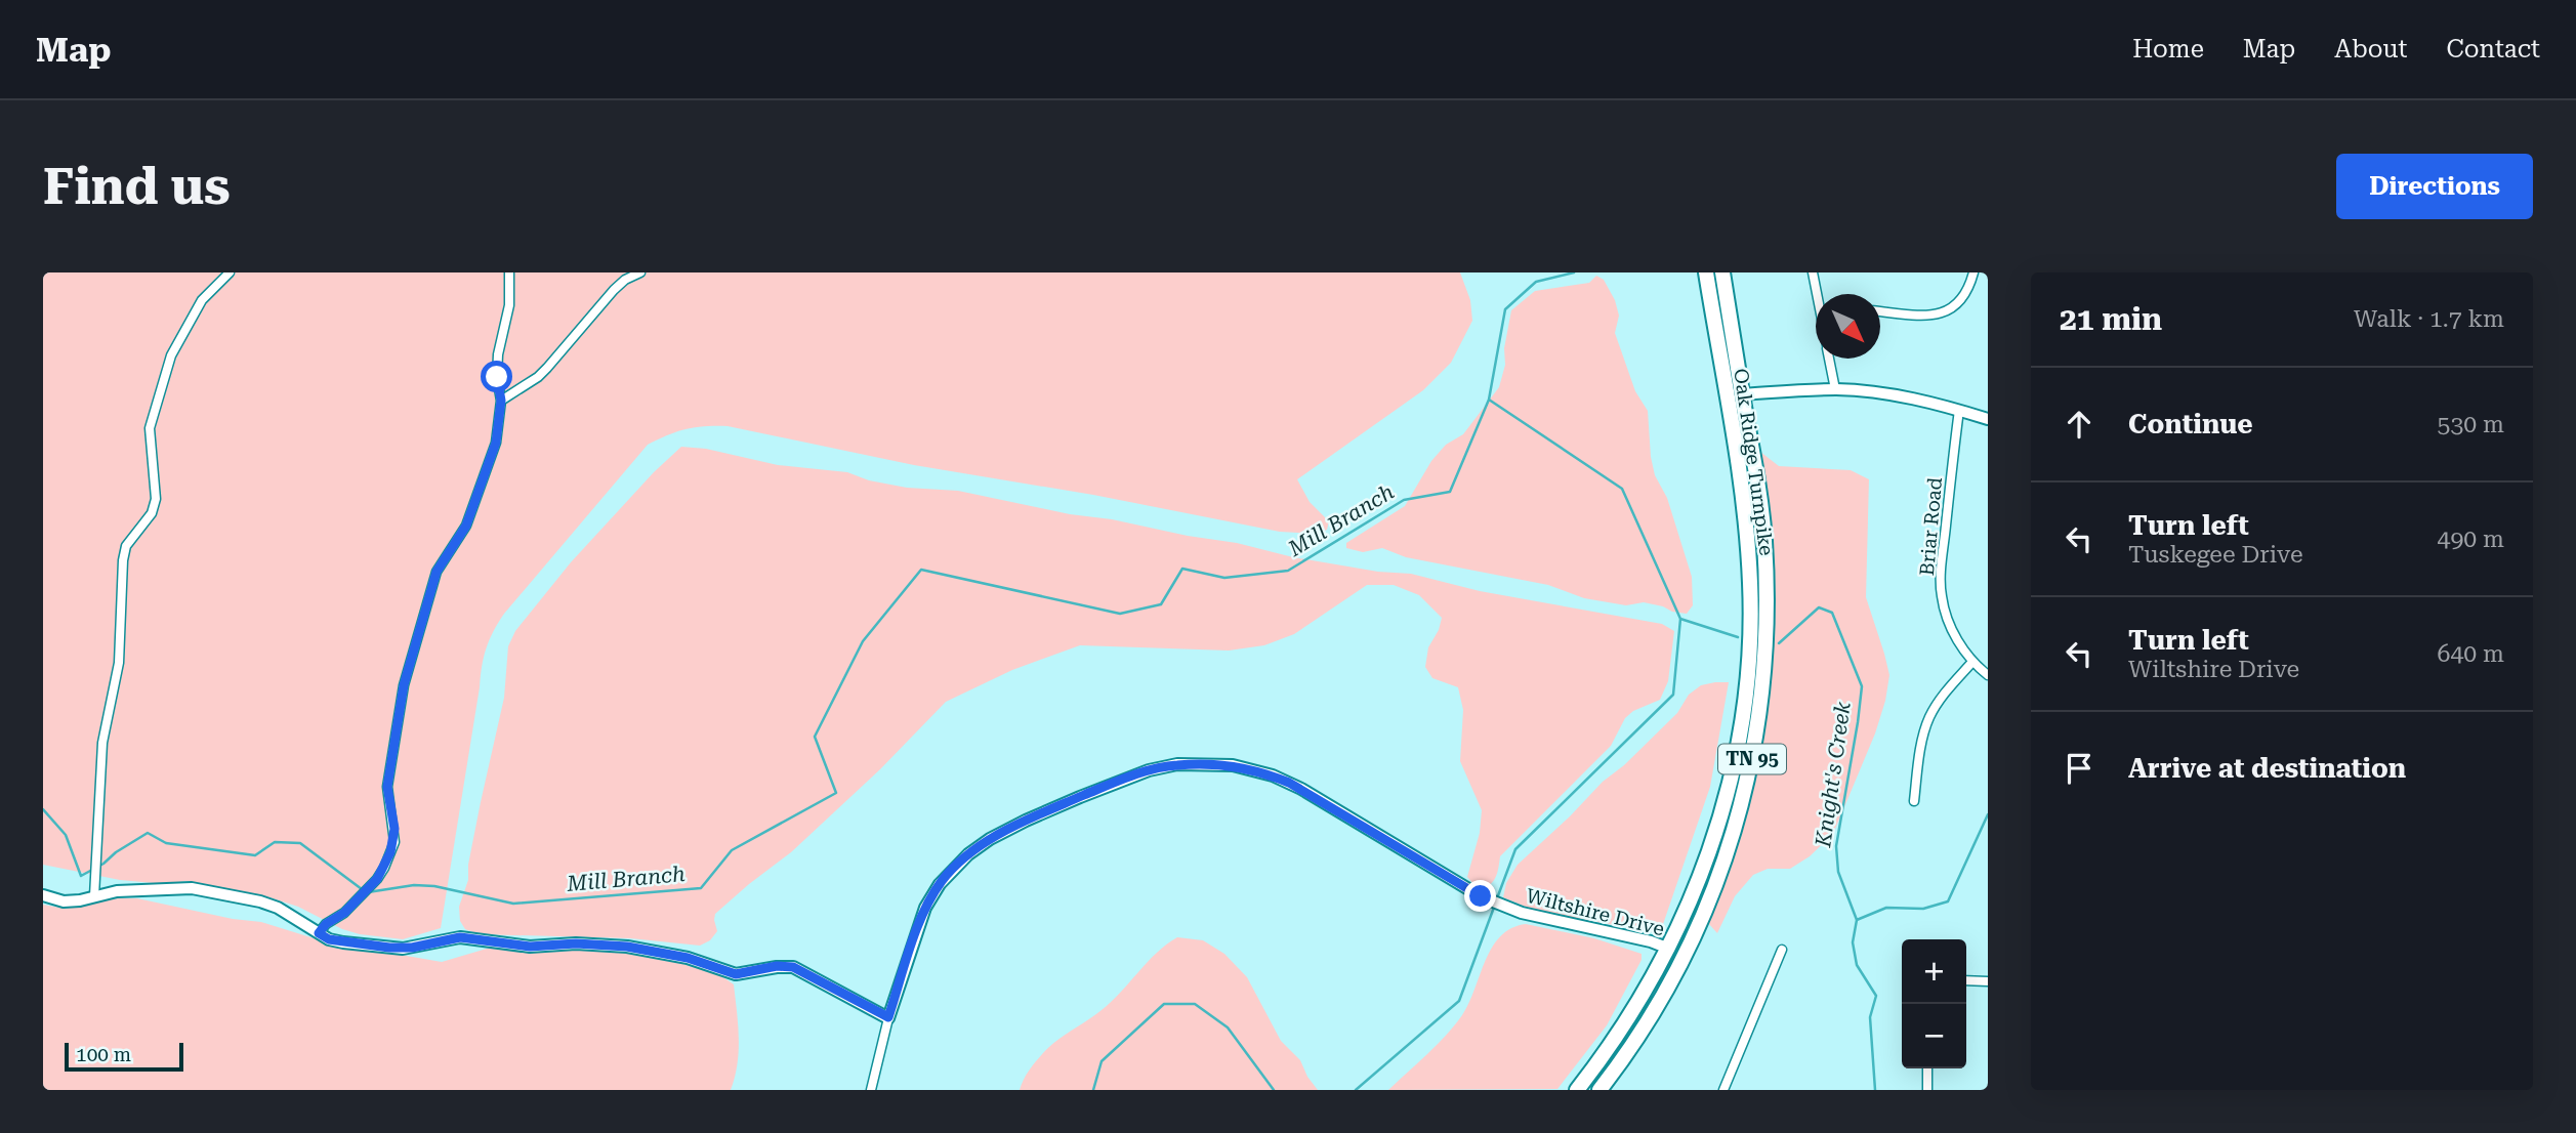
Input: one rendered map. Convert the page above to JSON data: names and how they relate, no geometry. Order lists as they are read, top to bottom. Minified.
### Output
{"streets":{"highway":["Oak Ridge Turnpike","TN 95"],"street":["Briar Road","Wiltshire Drive"]},"crossings":[["Oak Ridge Turnpike","Wiltshire Drive"]],"water":["Mill Branch","Knight's Creek"],"scale_bar":"100 m","north":"bottom right","page":{"header":"Map","nav":["Home","Map","About","Contact"],"buttons":"Directions","title":"Find us","heading":["21 min","Walk · 1.7 km"],"list":[["Continue","530 m"],["Turn left","Tuskegee Drive","490 m"],["Turn left","Wiltshire Drive","640 m"],"Arrive at destination"],"map_buttons":["+","−"],"scale":"100 m"}}
